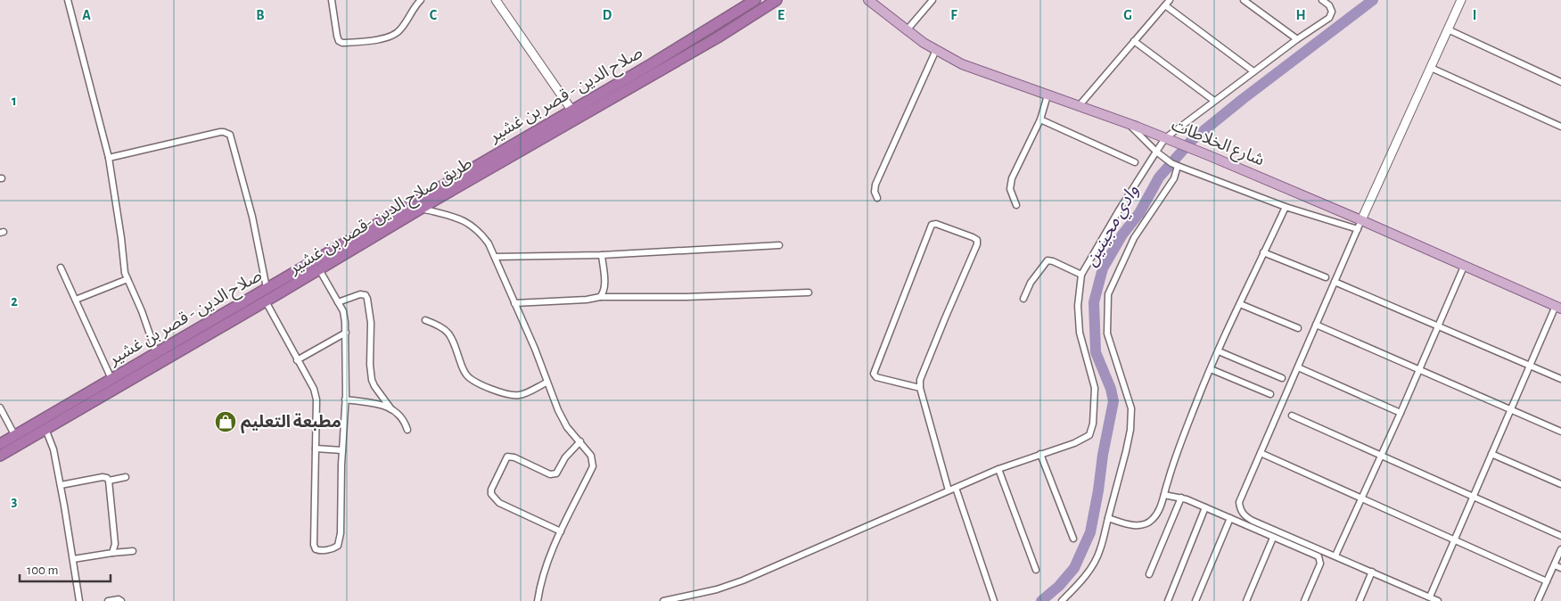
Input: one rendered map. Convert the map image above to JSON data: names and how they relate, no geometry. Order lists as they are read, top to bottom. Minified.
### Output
{"streets":{"highway":["صلاح الدين - قصر بن غشير","طريق صلاح الدين -قصر بن غشير"],"main road":["شارع الخلاطات"]},"water":["وادي مجينين"],"places":{"shop":["مطبعة التعليم"]},"scale_bar":"100 m","grid":{"columns":["A","B","C","D","E","F","G","H","I"],"rows":["1","2","3"]}}
